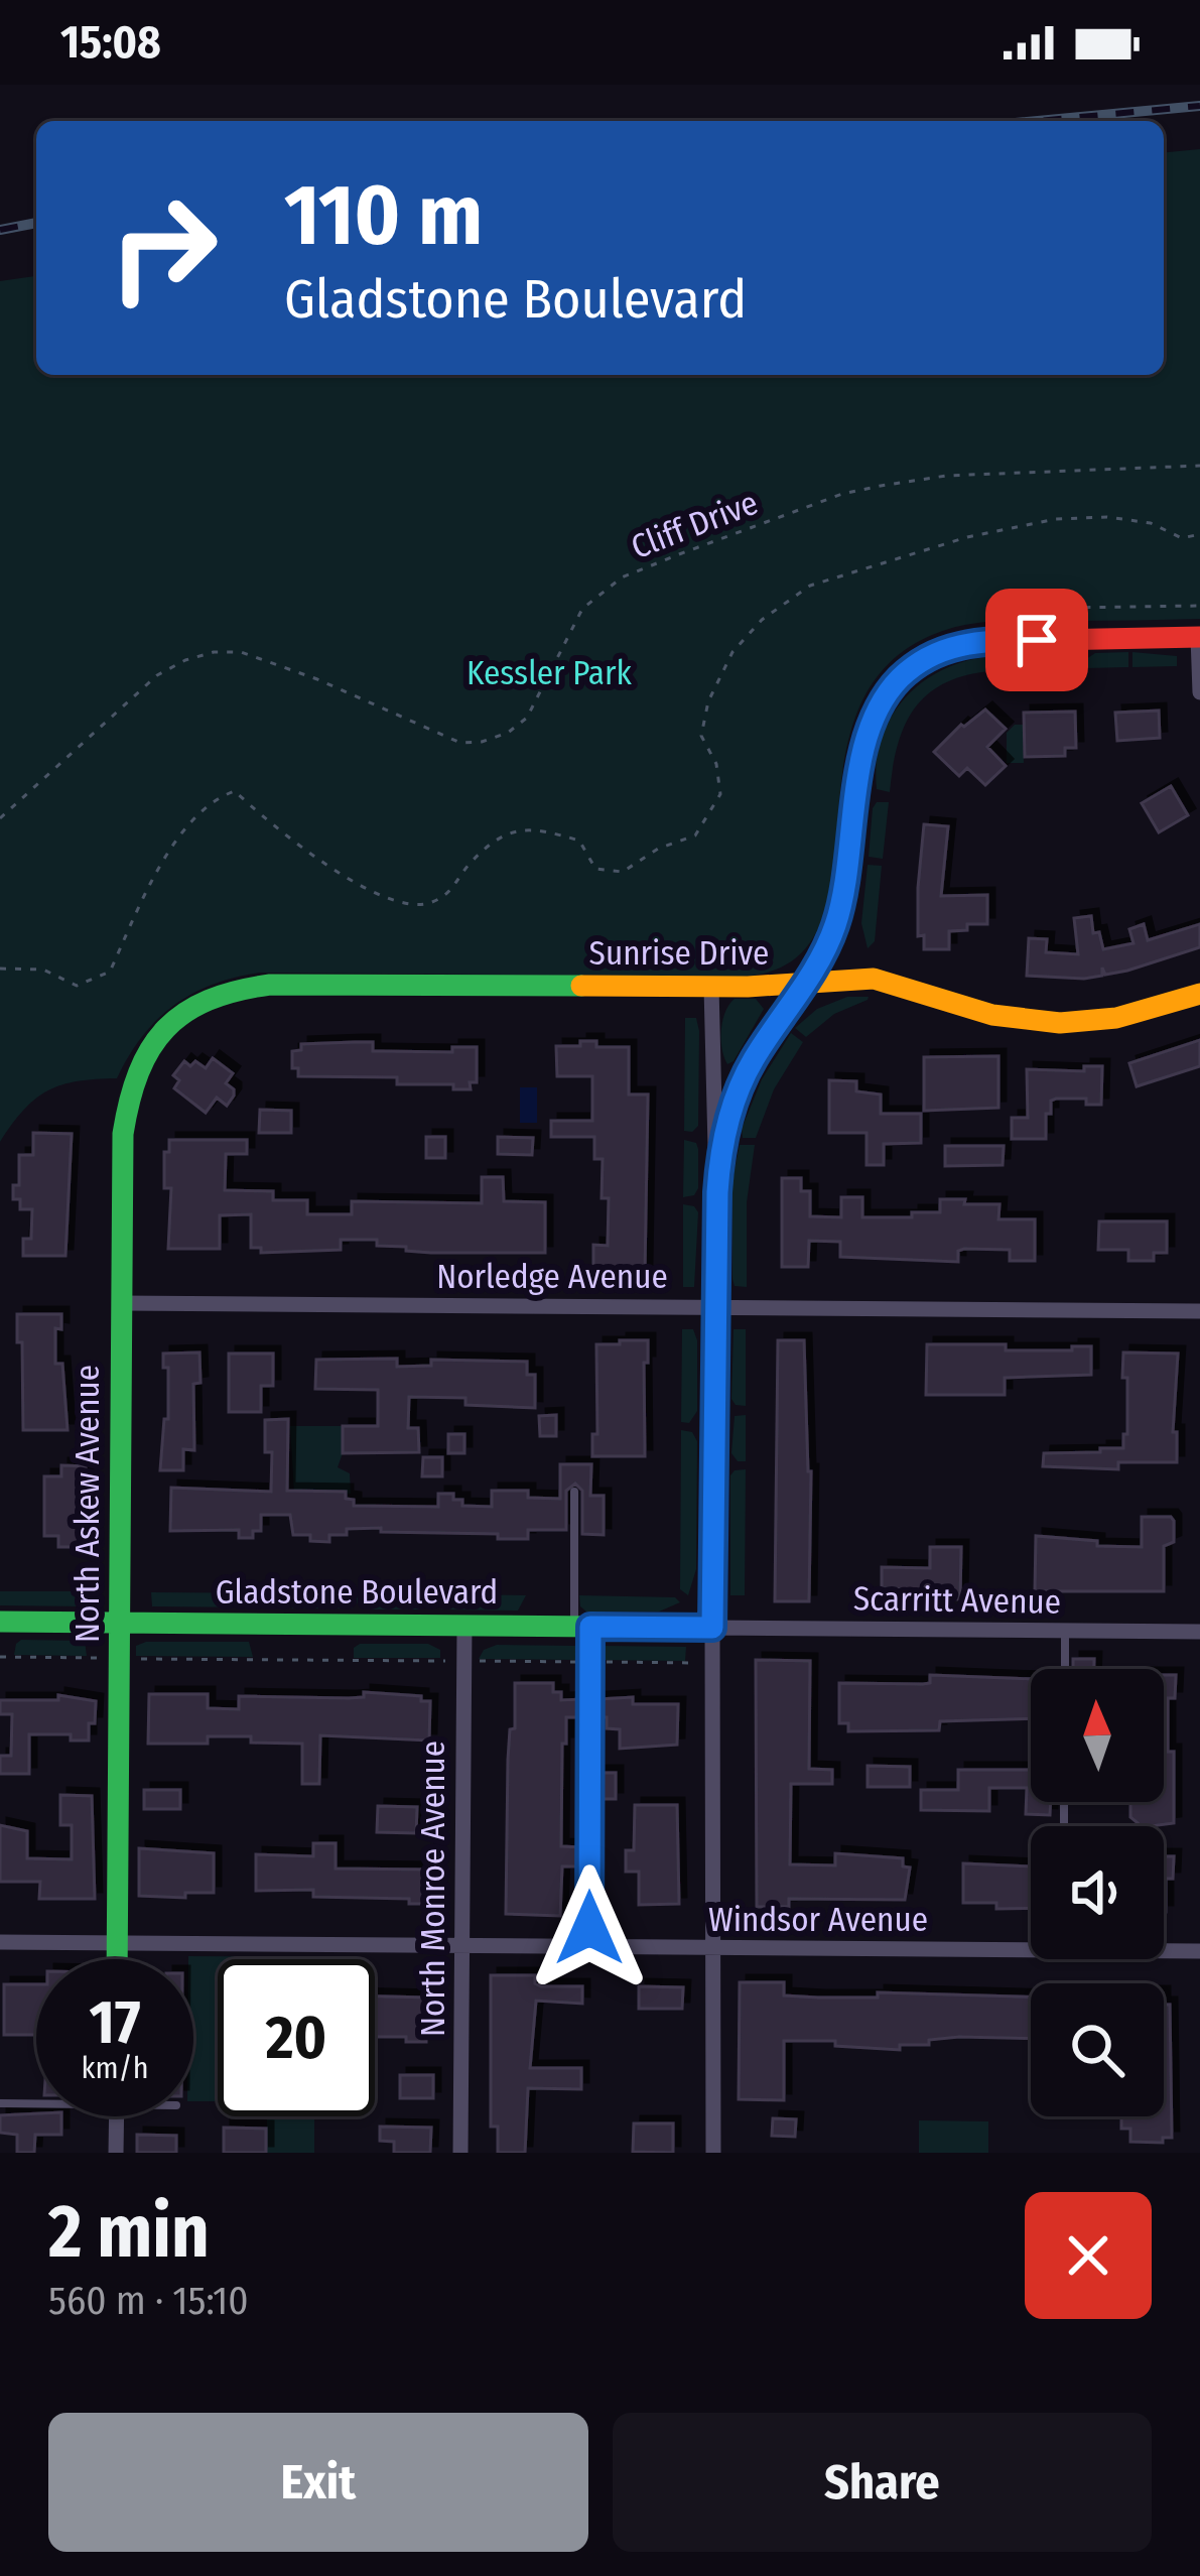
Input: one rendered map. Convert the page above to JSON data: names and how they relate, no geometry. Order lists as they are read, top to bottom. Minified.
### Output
{"streets":{"street":["Sunrise Drive","Norledge Avenue","North Askew Avenue","Gladstone Boulevard","Scarritt Avenue","North Monroe Avenue","Windsor Avenue"],"path":["Cliff Drive"]},"crossings":[["Sunrise Drive","North Askew Avenue"],["Norledge Avenue","North Askew Avenue"],["North Askew Avenue","Gladstone Boulevard"],["North Askew Avenue","Windsor Avenue"],["Gladstone Boulevard","Scarritt Avenue"],["Gladstone Boulevard","North Monroe Avenue"],["North Monroe Avenue","Windsor Avenue"]],"parks":["Kessler Park"],"north":"top","page":{"status":"15:08","turn":["110 m","Gladstone Boulevard"],"speed":"17 km/h","limit":"20","heading":["2 min","560 m · 15:10"],"buttons":["Exit","Share"]}}
